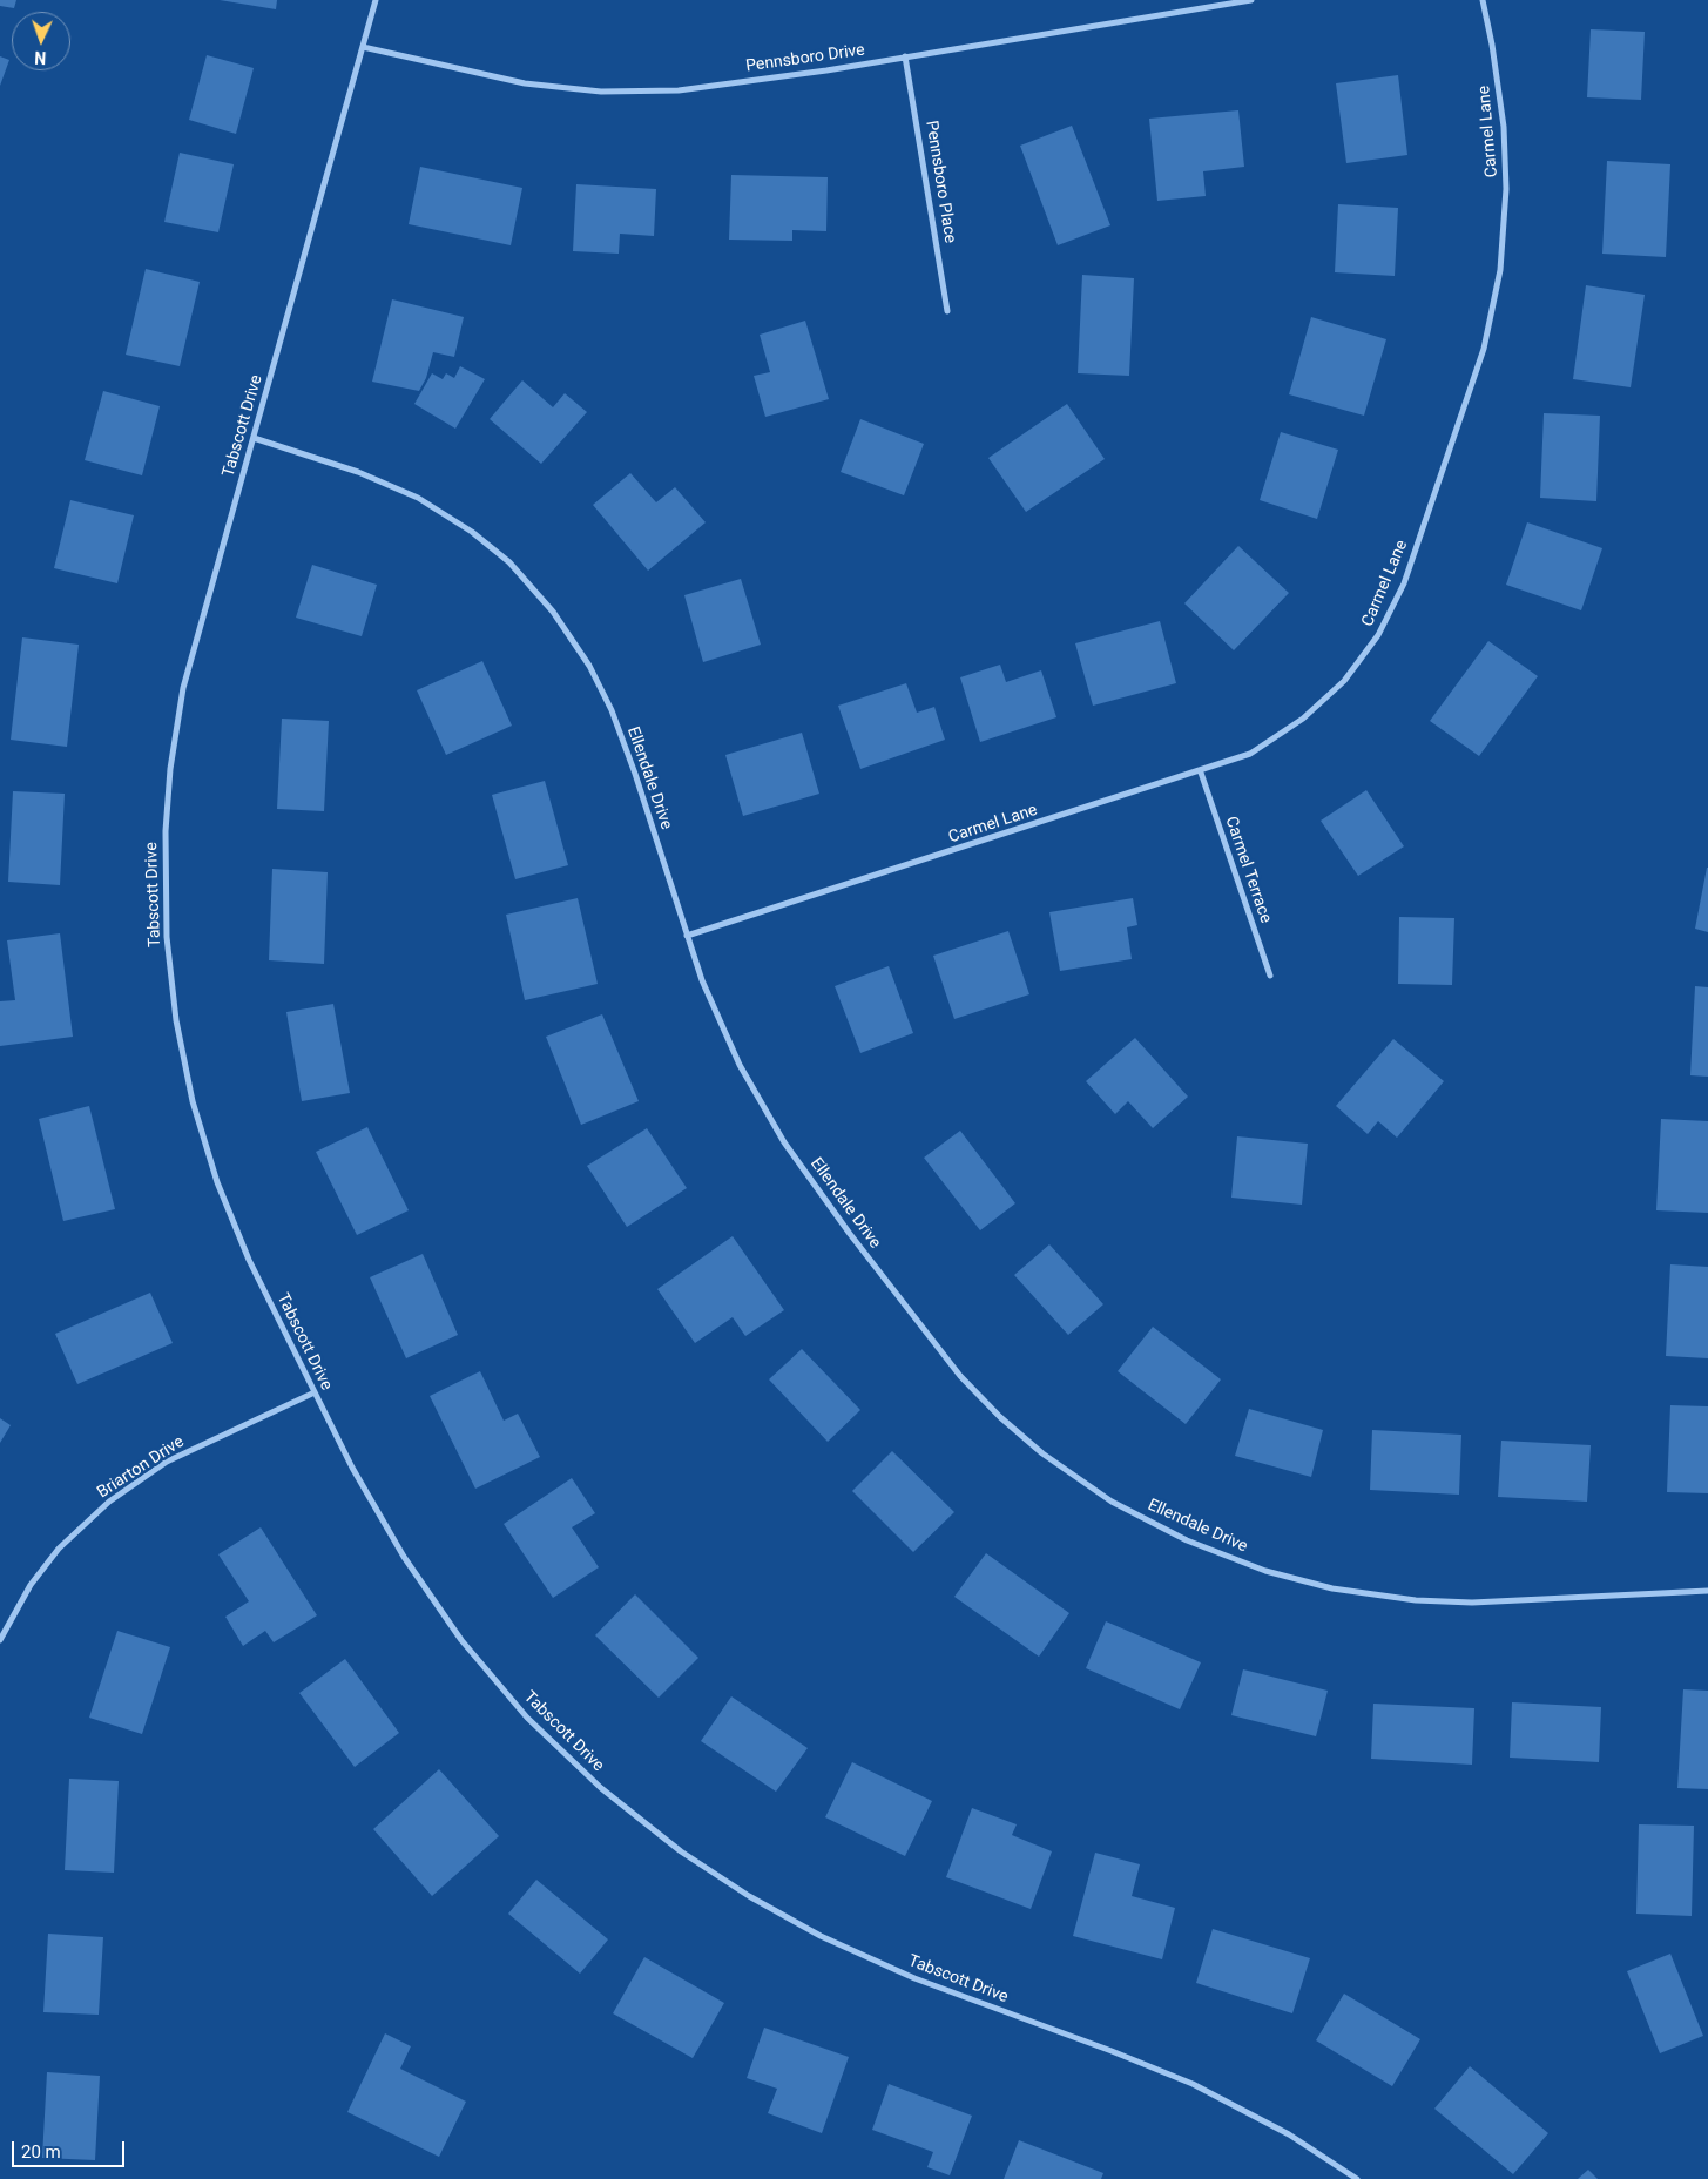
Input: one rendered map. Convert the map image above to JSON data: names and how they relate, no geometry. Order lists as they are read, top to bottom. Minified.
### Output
{"streets":{"street":["Pennsboro Drive","Carmel Lane","Pennsboro Place","Tabscott Drive","Ellendale Drive","Carmel Terrace","Briarton Drive"]},"crossings":[["Pennsboro Drive","Pennsboro Place"],["Pennsboro Drive","Tabscott Drive"],["Carmel Lane","Ellendale Drive"],["Carmel Lane","Carmel Terrace"],["Tabscott Drive","Ellendale Drive"],["Tabscott Drive","Briarton Drive"]],"scale_bar":"20 m","north":"bottom"}
